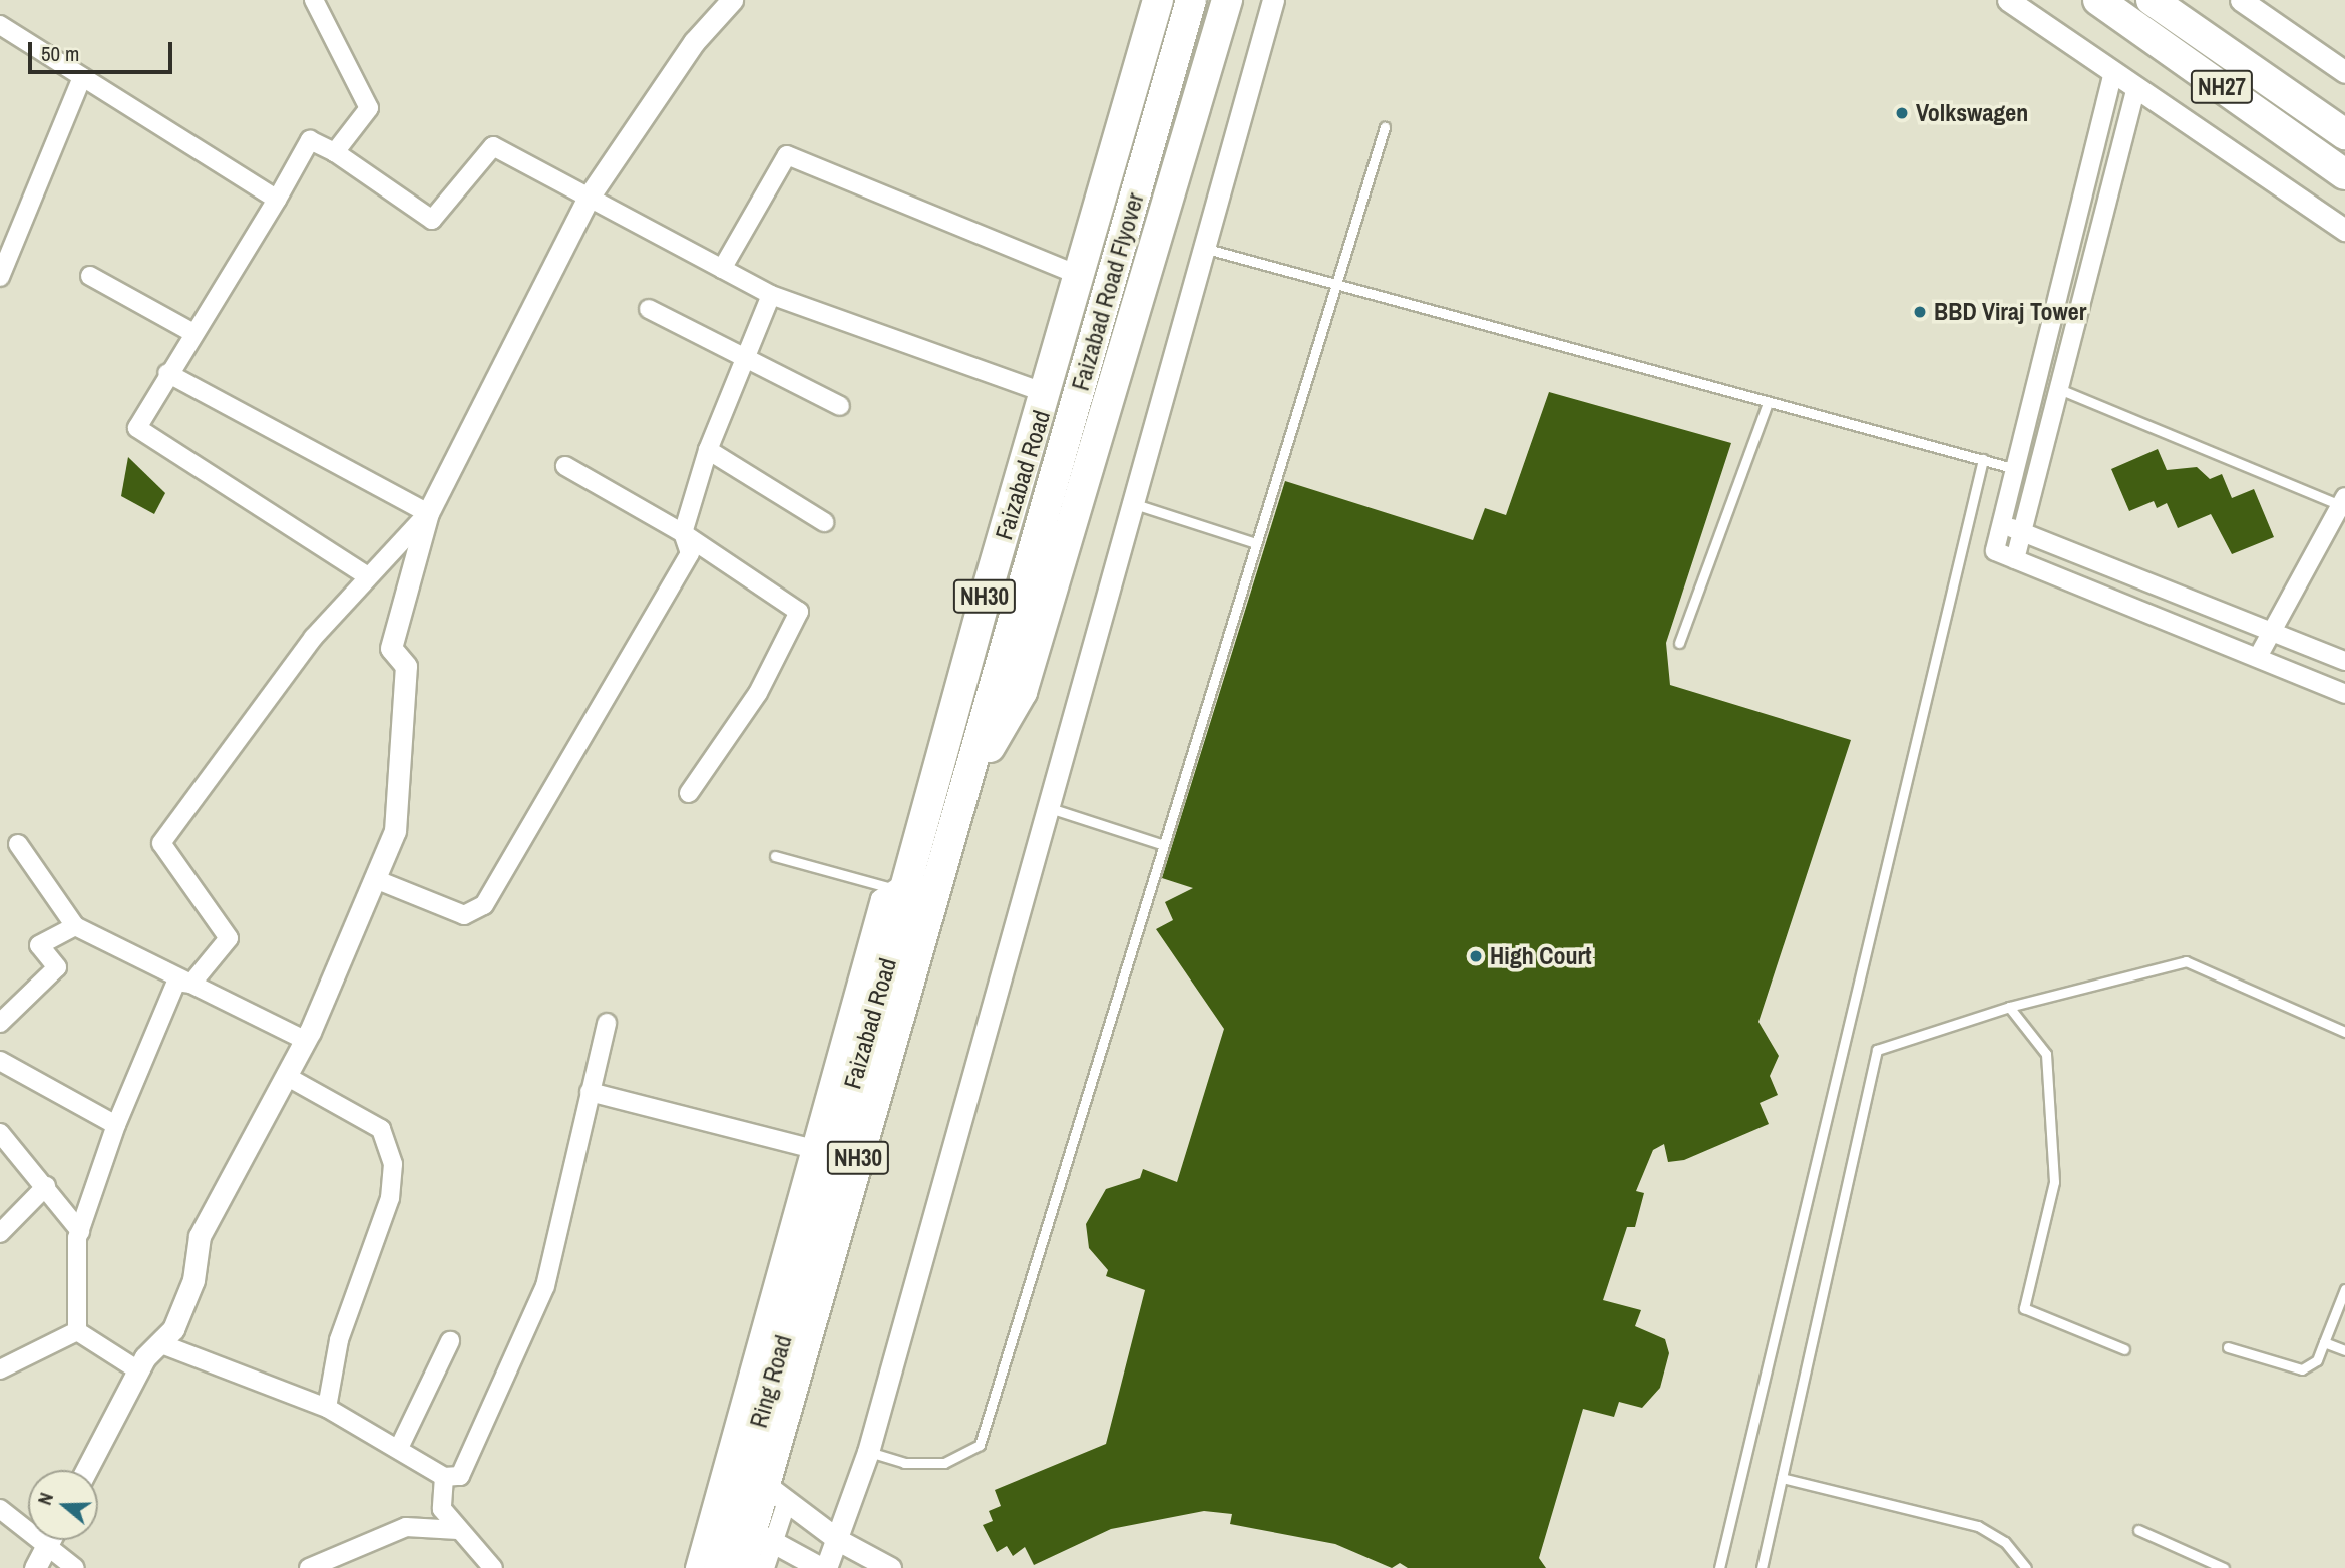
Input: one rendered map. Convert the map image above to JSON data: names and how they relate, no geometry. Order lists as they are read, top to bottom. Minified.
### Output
{"streets":{"highway":["NH27","Faizabad Road Flyover","Faizabad Road","NH30","Ring Road"]},"crossings":[["Faizabad Road Flyover","Faizabad Road"],["Faizabad Road Flyover","NH30"],["Faizabad Road","NH30"],["Faizabad Road","Ring Road"]],"places":["Volkswagen","BBD Viraj Tower","High Court"],"scale_bar":"50 m","north":"left"}
